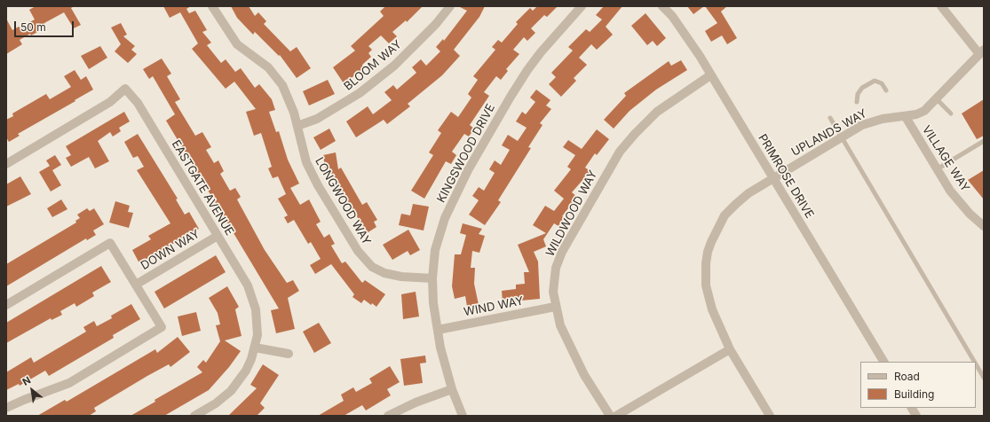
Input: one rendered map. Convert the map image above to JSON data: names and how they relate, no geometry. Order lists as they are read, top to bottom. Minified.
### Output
{"streets":{"street":["BLOOM WAY","UPLANDS WAY","KINGSWOOD DRIVE","VILLAGE WAY","PRIMROSE DRIVE","EASTGATE AVENUE","LONGWOOD WAY","WILDWOOD WAY","DOWN WAY","WIND WAY"]},"crossings":[["BLOOM WAY","LONGWOOD WAY"],["UPLANDS WAY","VILLAGE WAY"],["UPLANDS WAY","PRIMROSE DRIVE"],["KINGSWOOD DRIVE","LONGWOOD WAY"],["KINGSWOOD DRIVE","WIND WAY"],["PRIMROSE DRIVE","WILDWOOD WAY"],["EASTGATE AVENUE","DOWN WAY"],["WILDWOOD WAY","WIND WAY"]],"legend":["Road","Building"],"scale_bar":"50 m","north":"top left"}
